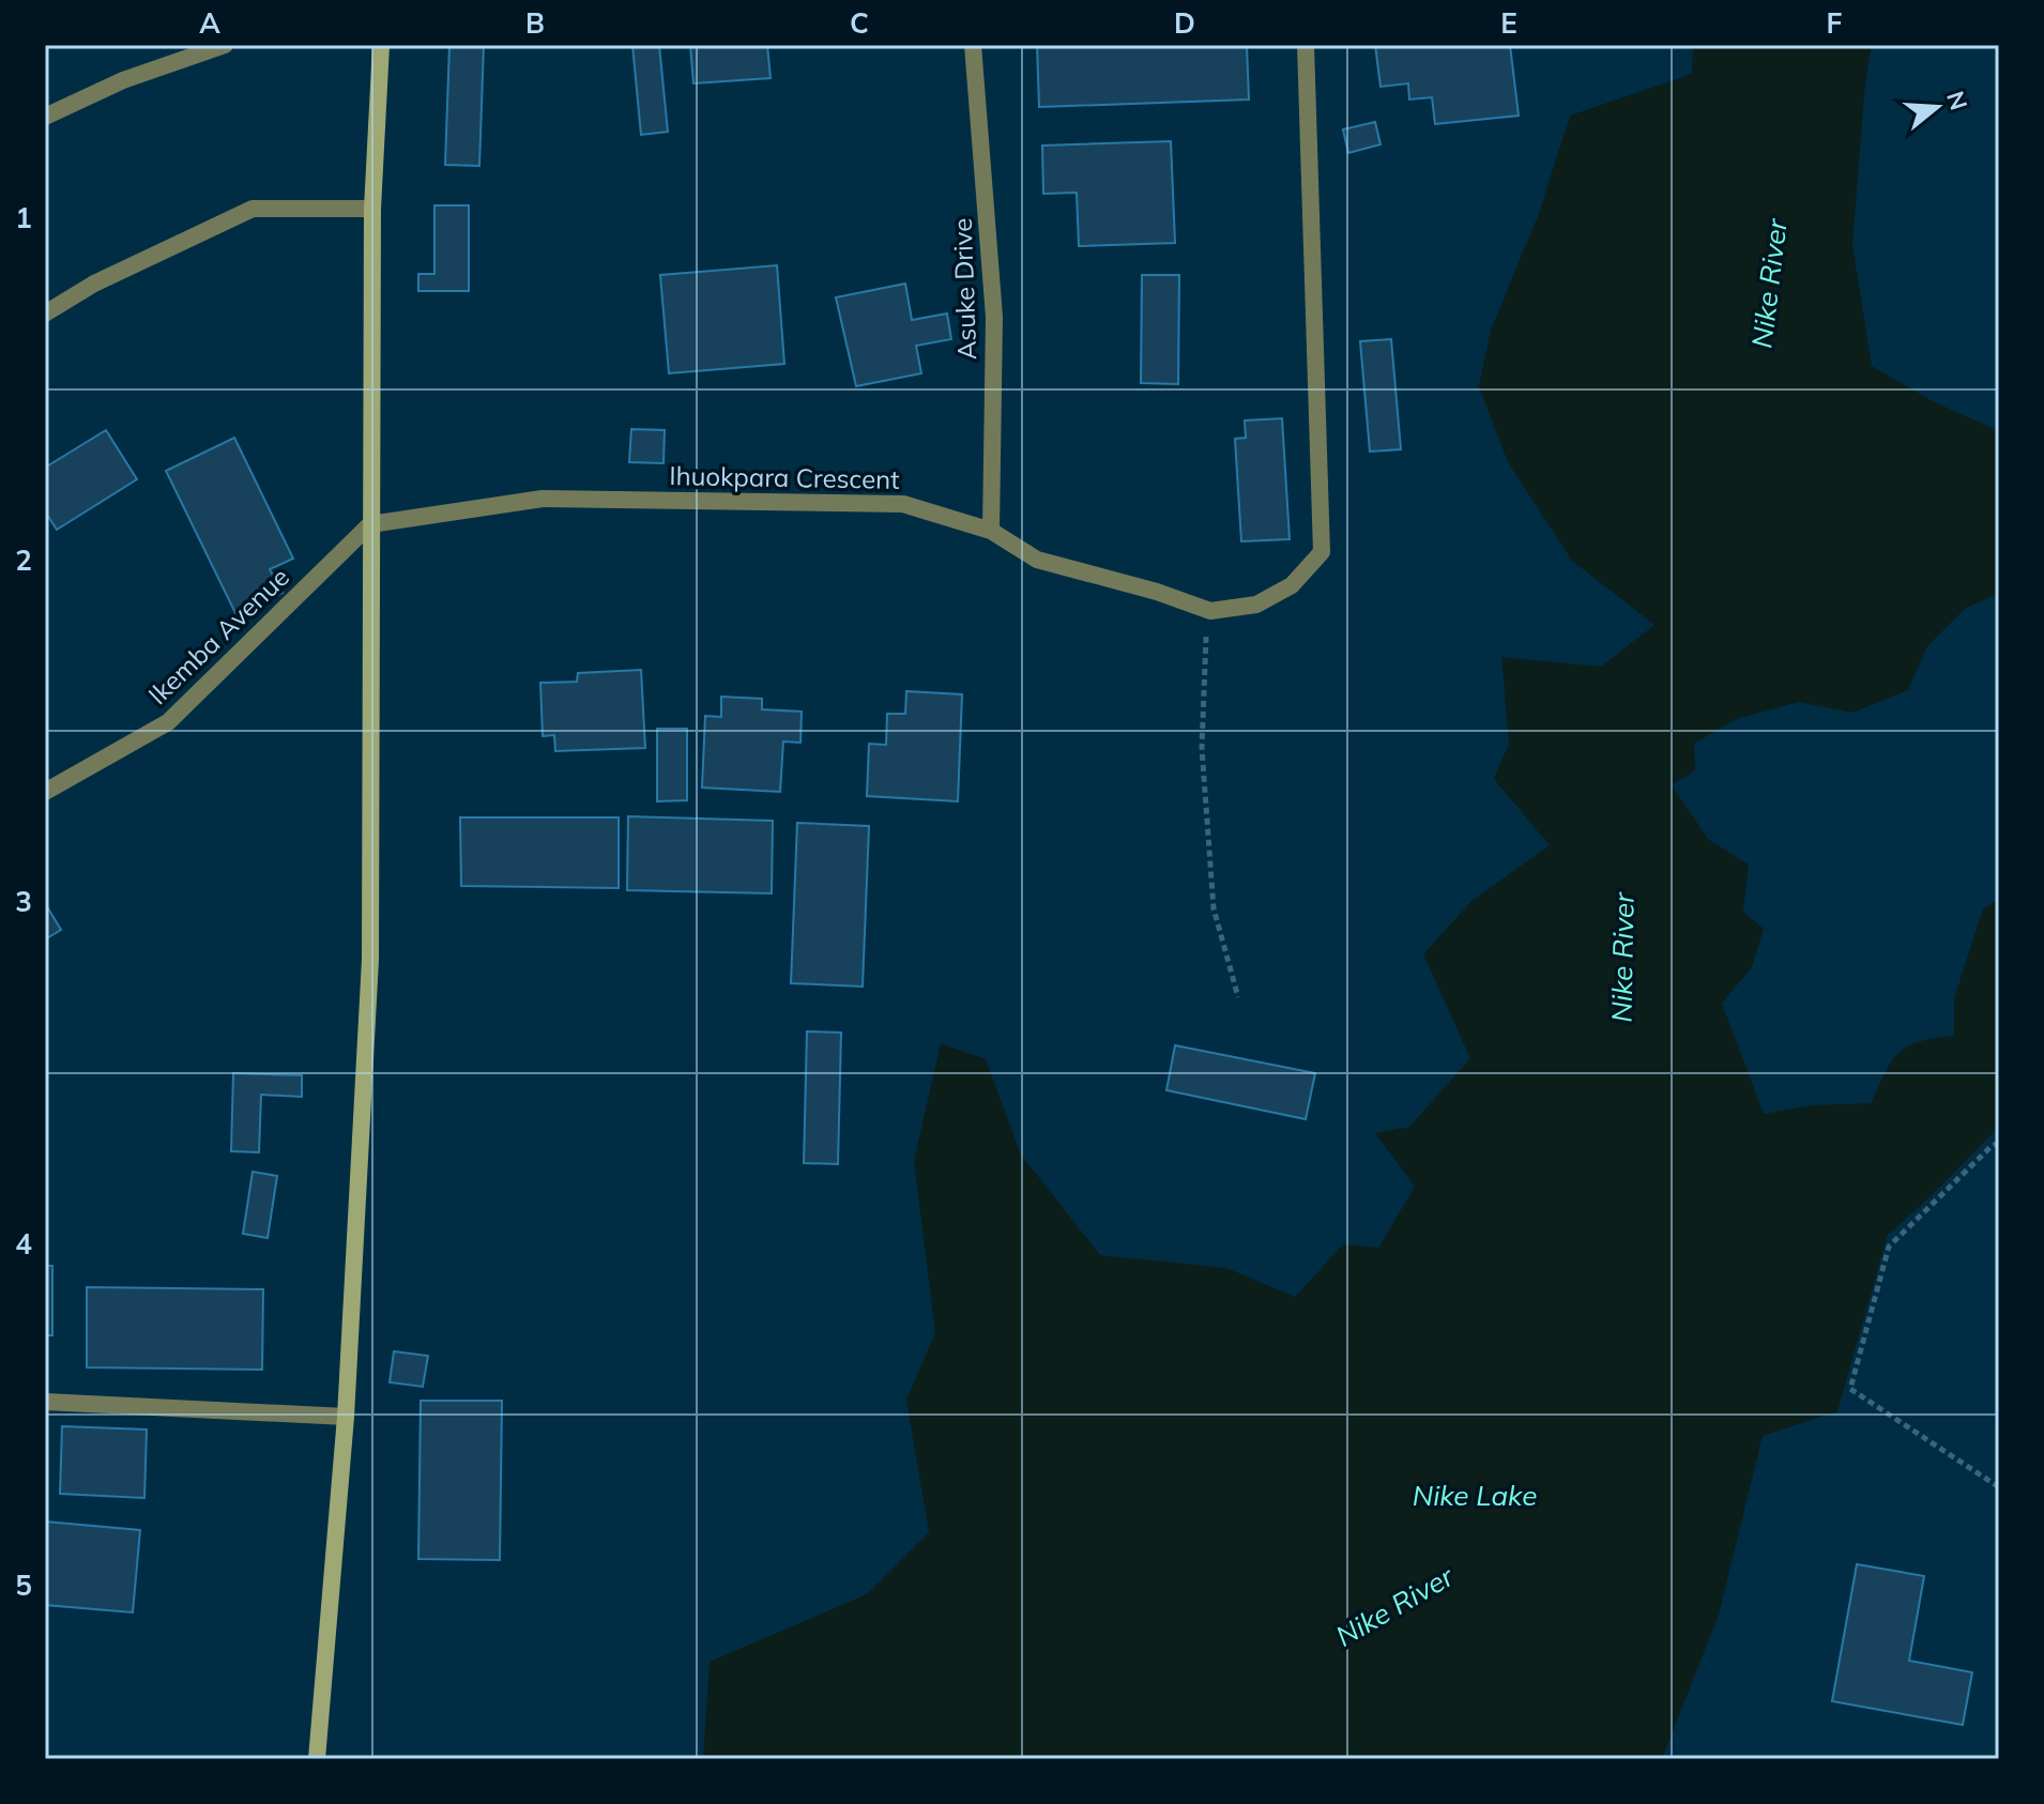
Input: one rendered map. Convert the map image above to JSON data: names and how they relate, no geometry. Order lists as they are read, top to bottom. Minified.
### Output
{"streets":{"street":["Asuke Drive","Ihuokpara Crescent","Ikemba Avenue"]},"crossings":[["Asuke Drive","Ihuokpara Crescent"],["Ihuokpara Crescent","Ikemba Avenue"]],"water":["Nike River","Nike Lake"],"north":"right","grid":{"columns":["A","B","C","D","E","F"],"rows":["1","2","3","4","5"]}}
